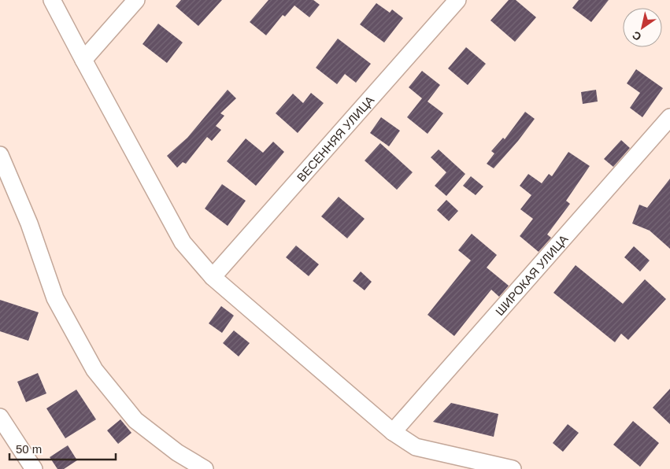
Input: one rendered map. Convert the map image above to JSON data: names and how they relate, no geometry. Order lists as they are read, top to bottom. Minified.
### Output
{"streets":{"street":["ВЕСЕННЯЯ УЛИЦА","ШИРОКАЯ УЛИЦА"]},"scale_bar":"50 m","north":"bottom left"}
